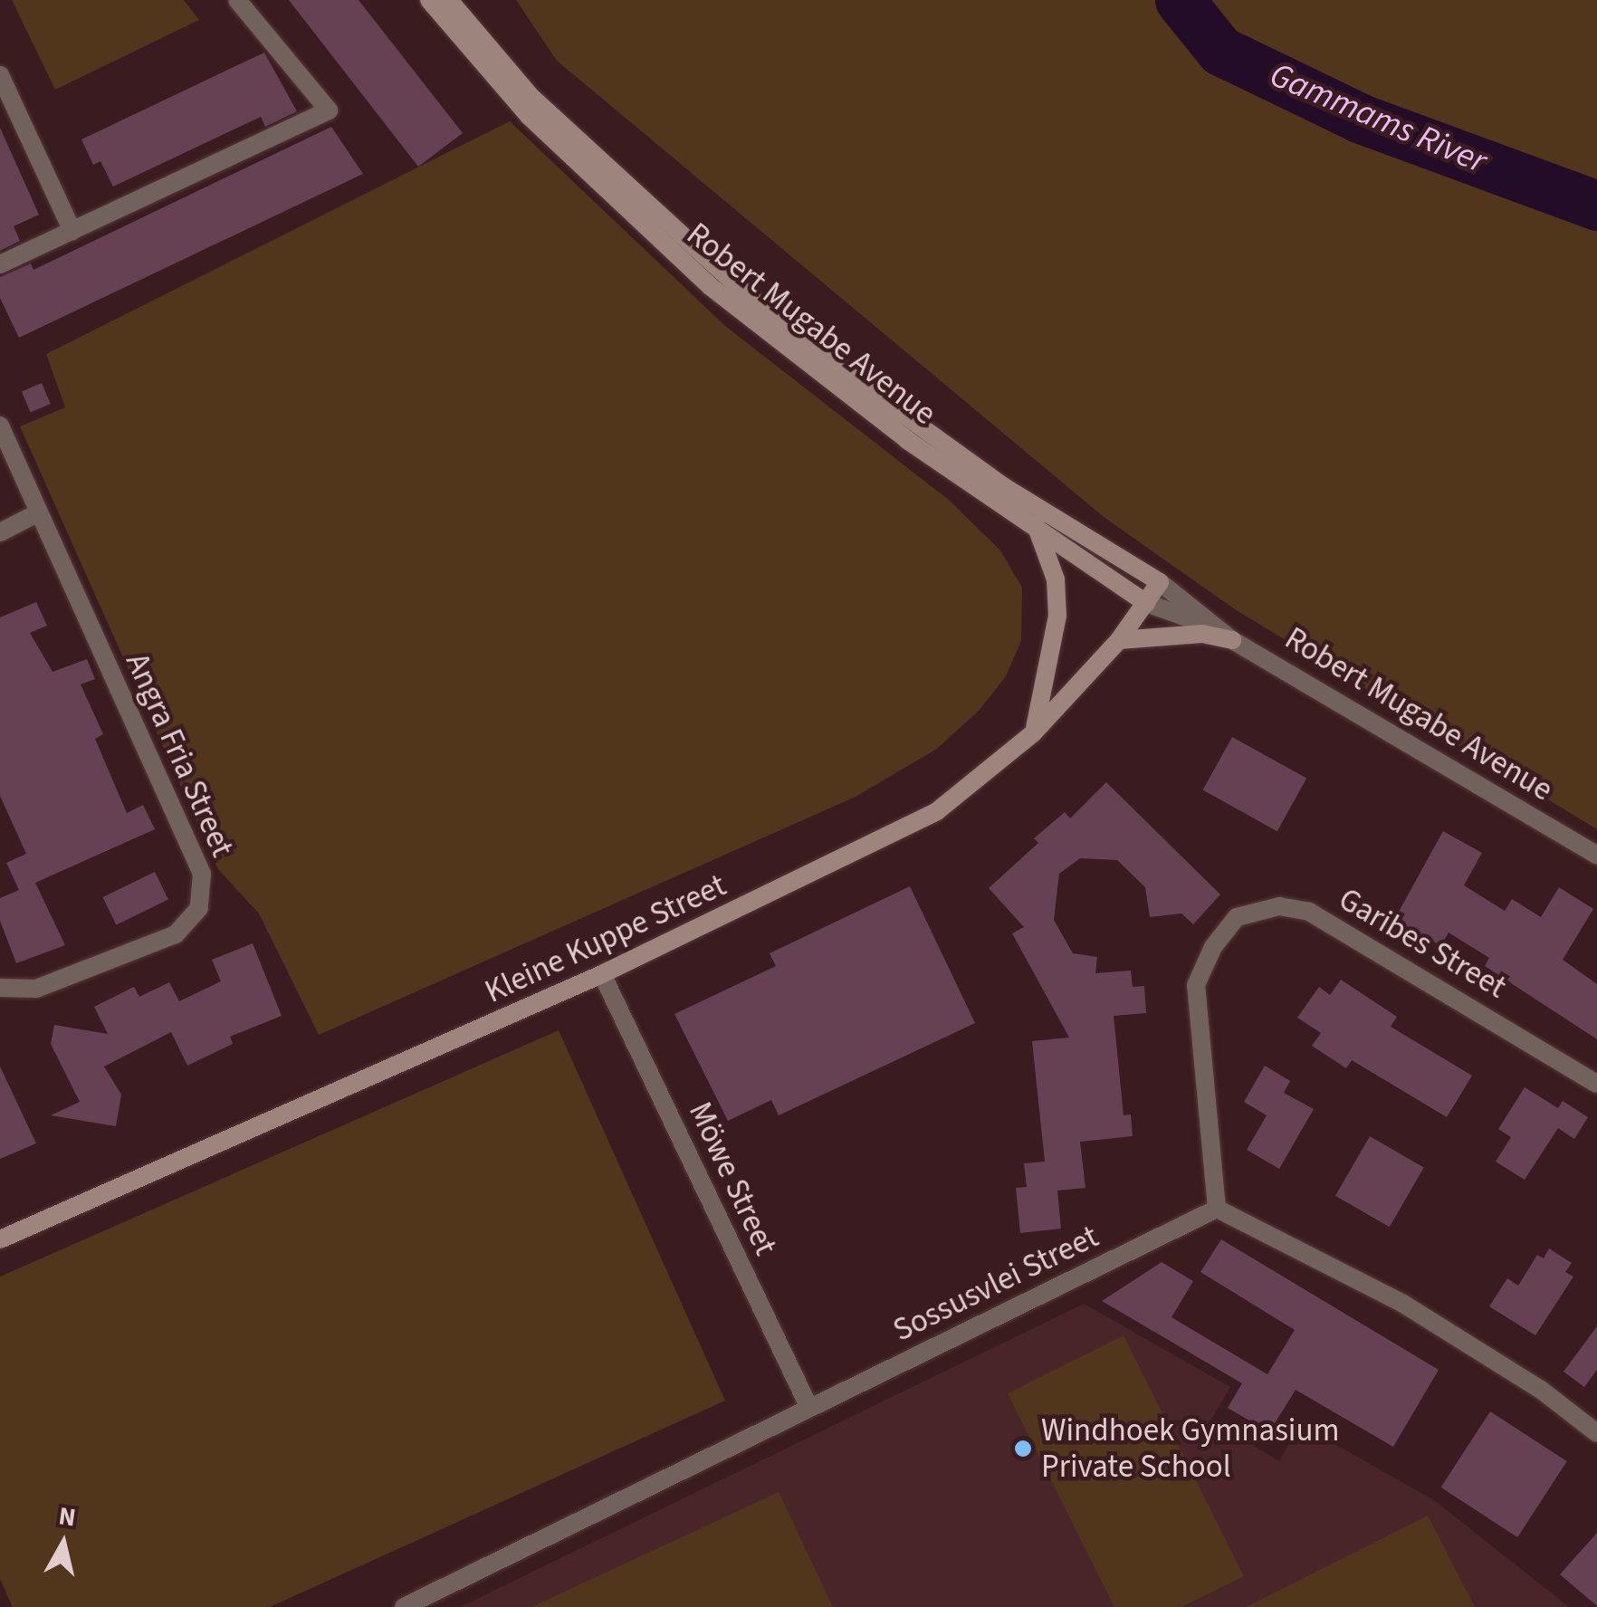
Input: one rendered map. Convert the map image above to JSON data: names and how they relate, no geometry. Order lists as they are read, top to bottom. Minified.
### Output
{"streets":{"street":["Robert Mugabe Avenue","Angra Fria Street","Kleine Kuppe Street","Garibes Street","Möwe Street","Sossusvlei Street"]},"crossings":[["Robert Mugabe Avenue","Kleine Kuppe Street"],["Kleine Kuppe Street","Möwe Street"],["Garibes Street","Sossusvlei Street"],["Möwe Street","Sossusvlei Street"]],"water":["Gammams River"],"places":["Windhoek Gymnasium Private School"],"north":"top"}
